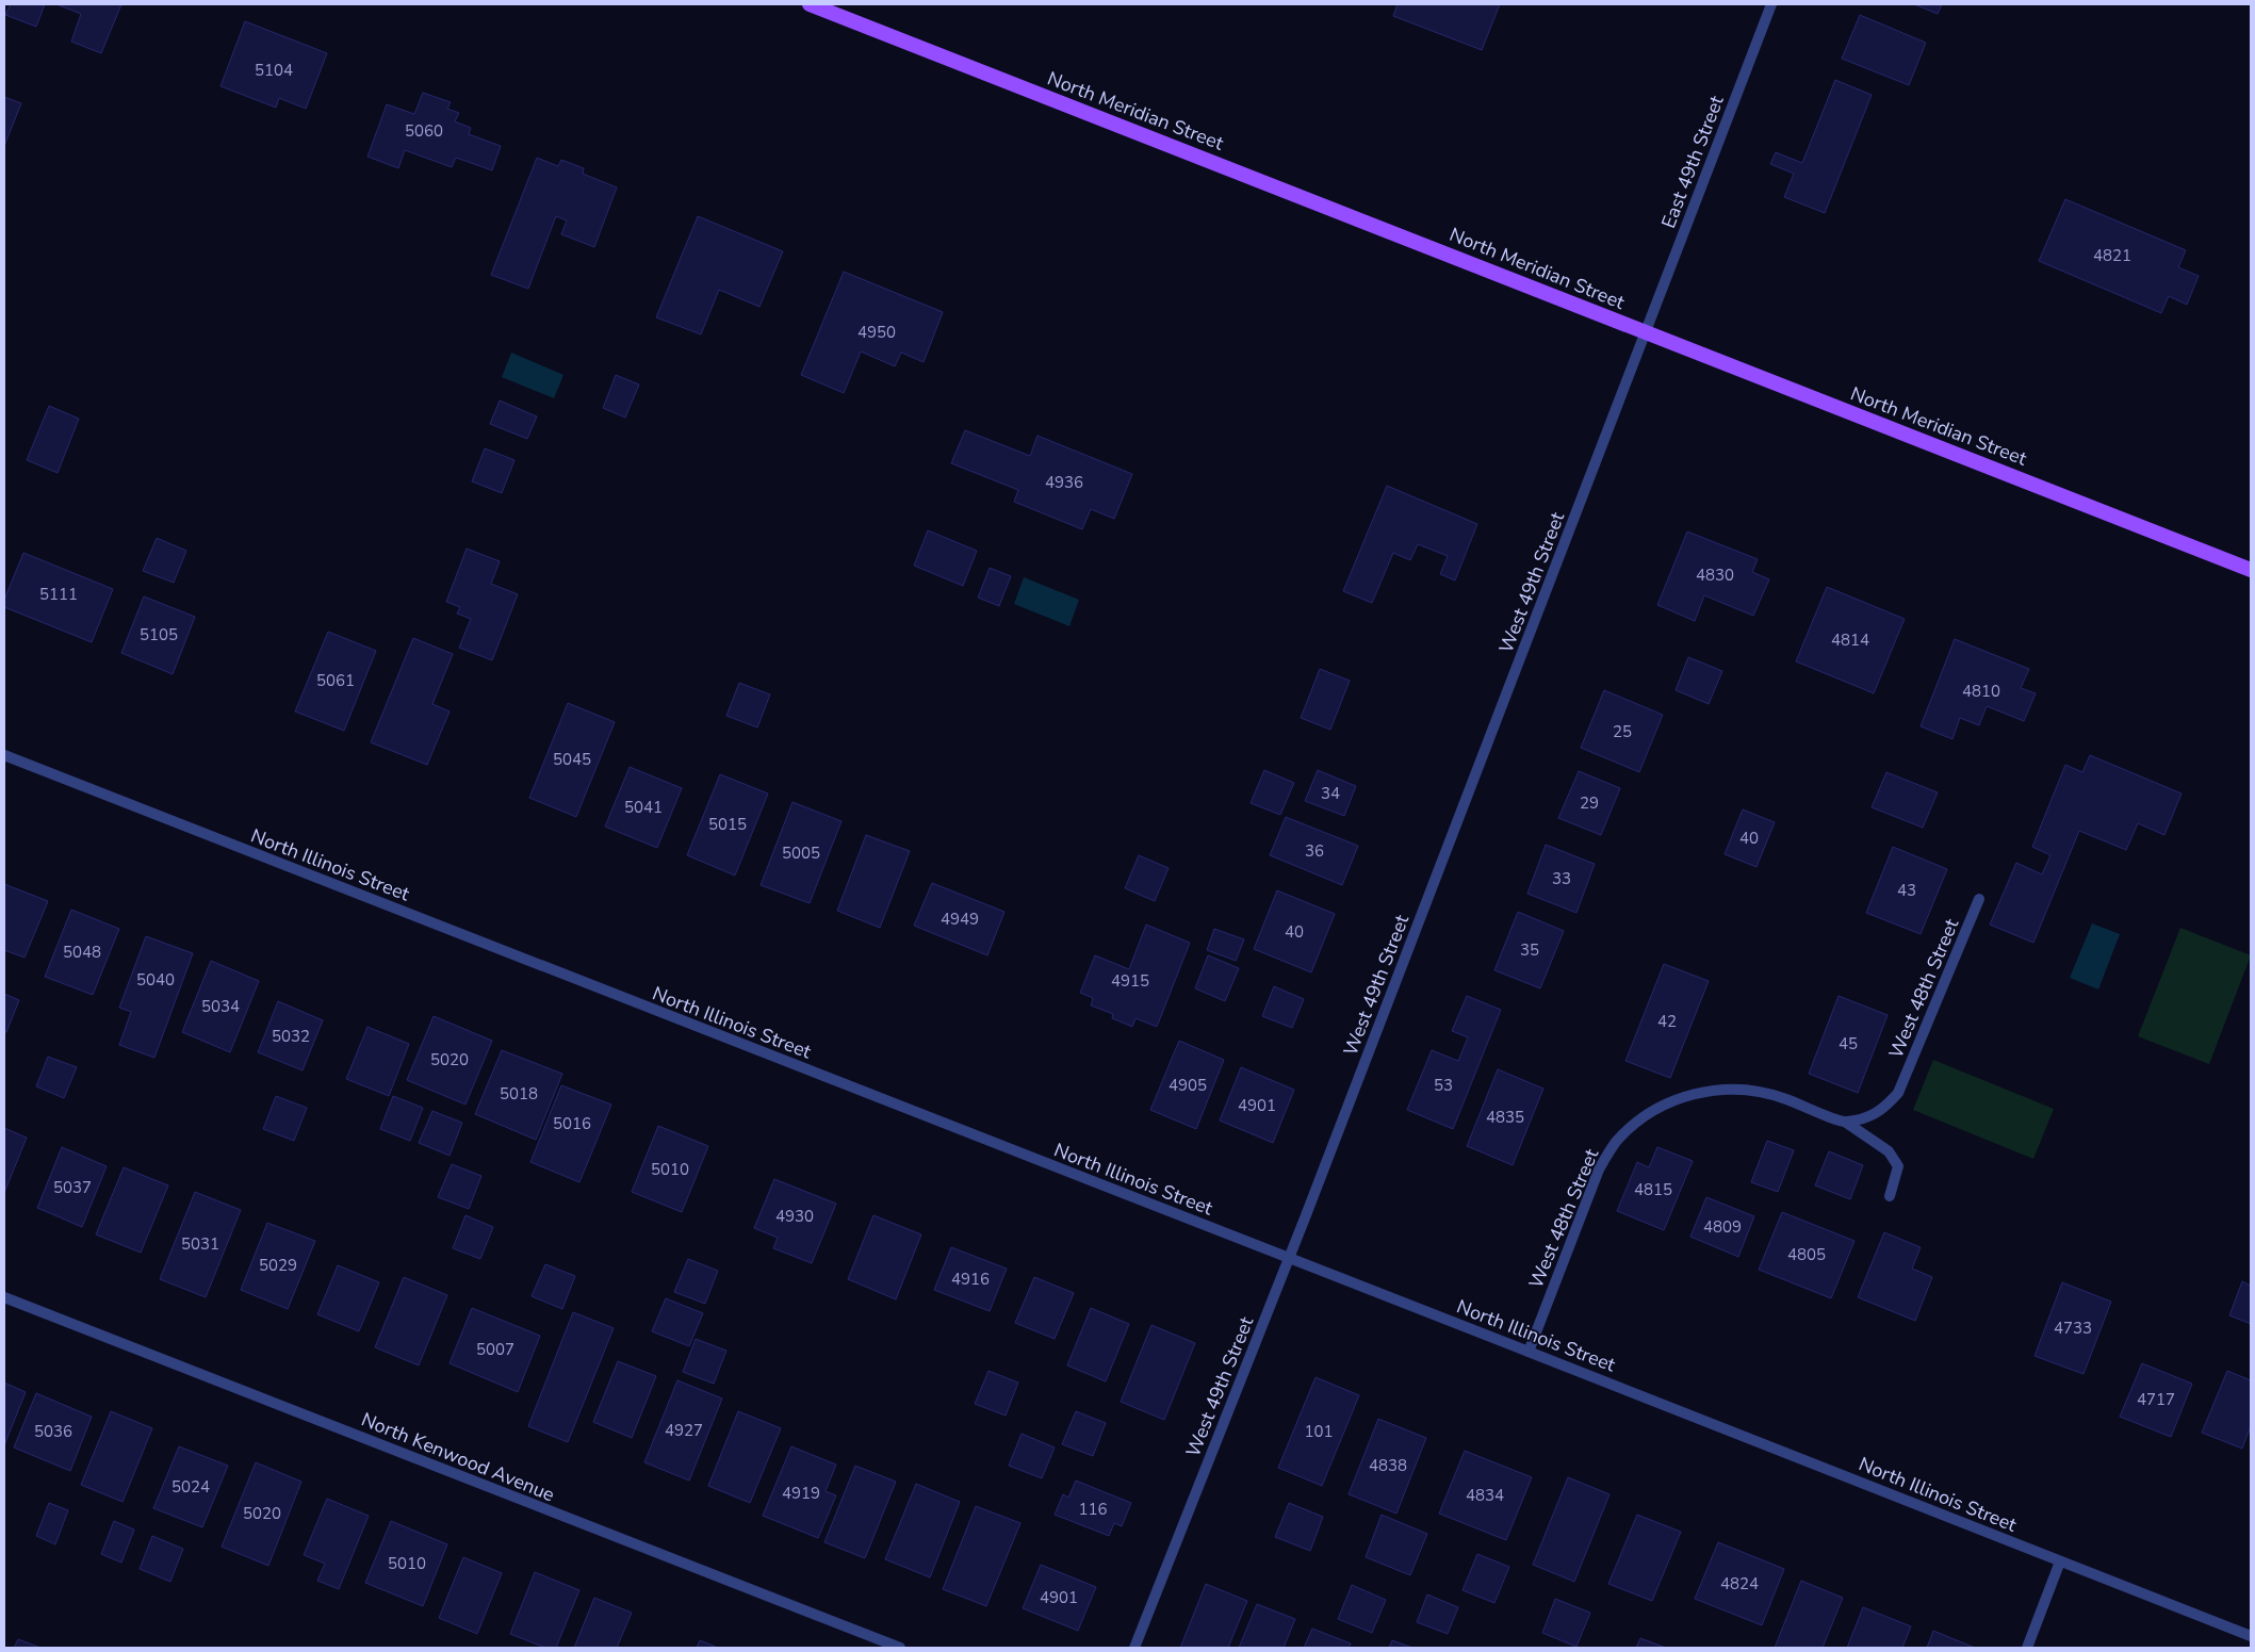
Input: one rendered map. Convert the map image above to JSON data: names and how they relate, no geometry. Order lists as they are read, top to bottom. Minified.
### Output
{"streets":{"main road":["North Meridian Street"],"street":["East 49th Street","West 49th Street","North Illinois Street","West 48th Street","North Kenwood Avenue"]},"crossings":[["North Meridian Street","East 49th Street"],["North Meridian Street","West 49th Street"],["East 49th Street","West 49th Street"],["West 49th Street","North Illinois Street"],["North Illinois Street","West 48th Street"]],"house_numbers":["5104","5060","4821","4950","4936","4830","5111","5105","4814","5061","4810","25","5045","34","29","5041","5015","40","36","5005","33","43","4949","40","35","5048","5040","4915","5034","42","5032","45","5020","4905","53","5018","4901","4835","5016","5010","5037","4815","4930","4809","5031","4805","5029","4916","4733","5007","4717","4927","5036","101","4838","5024","4919","4834","116","5020","5010","4824","4901"]}
